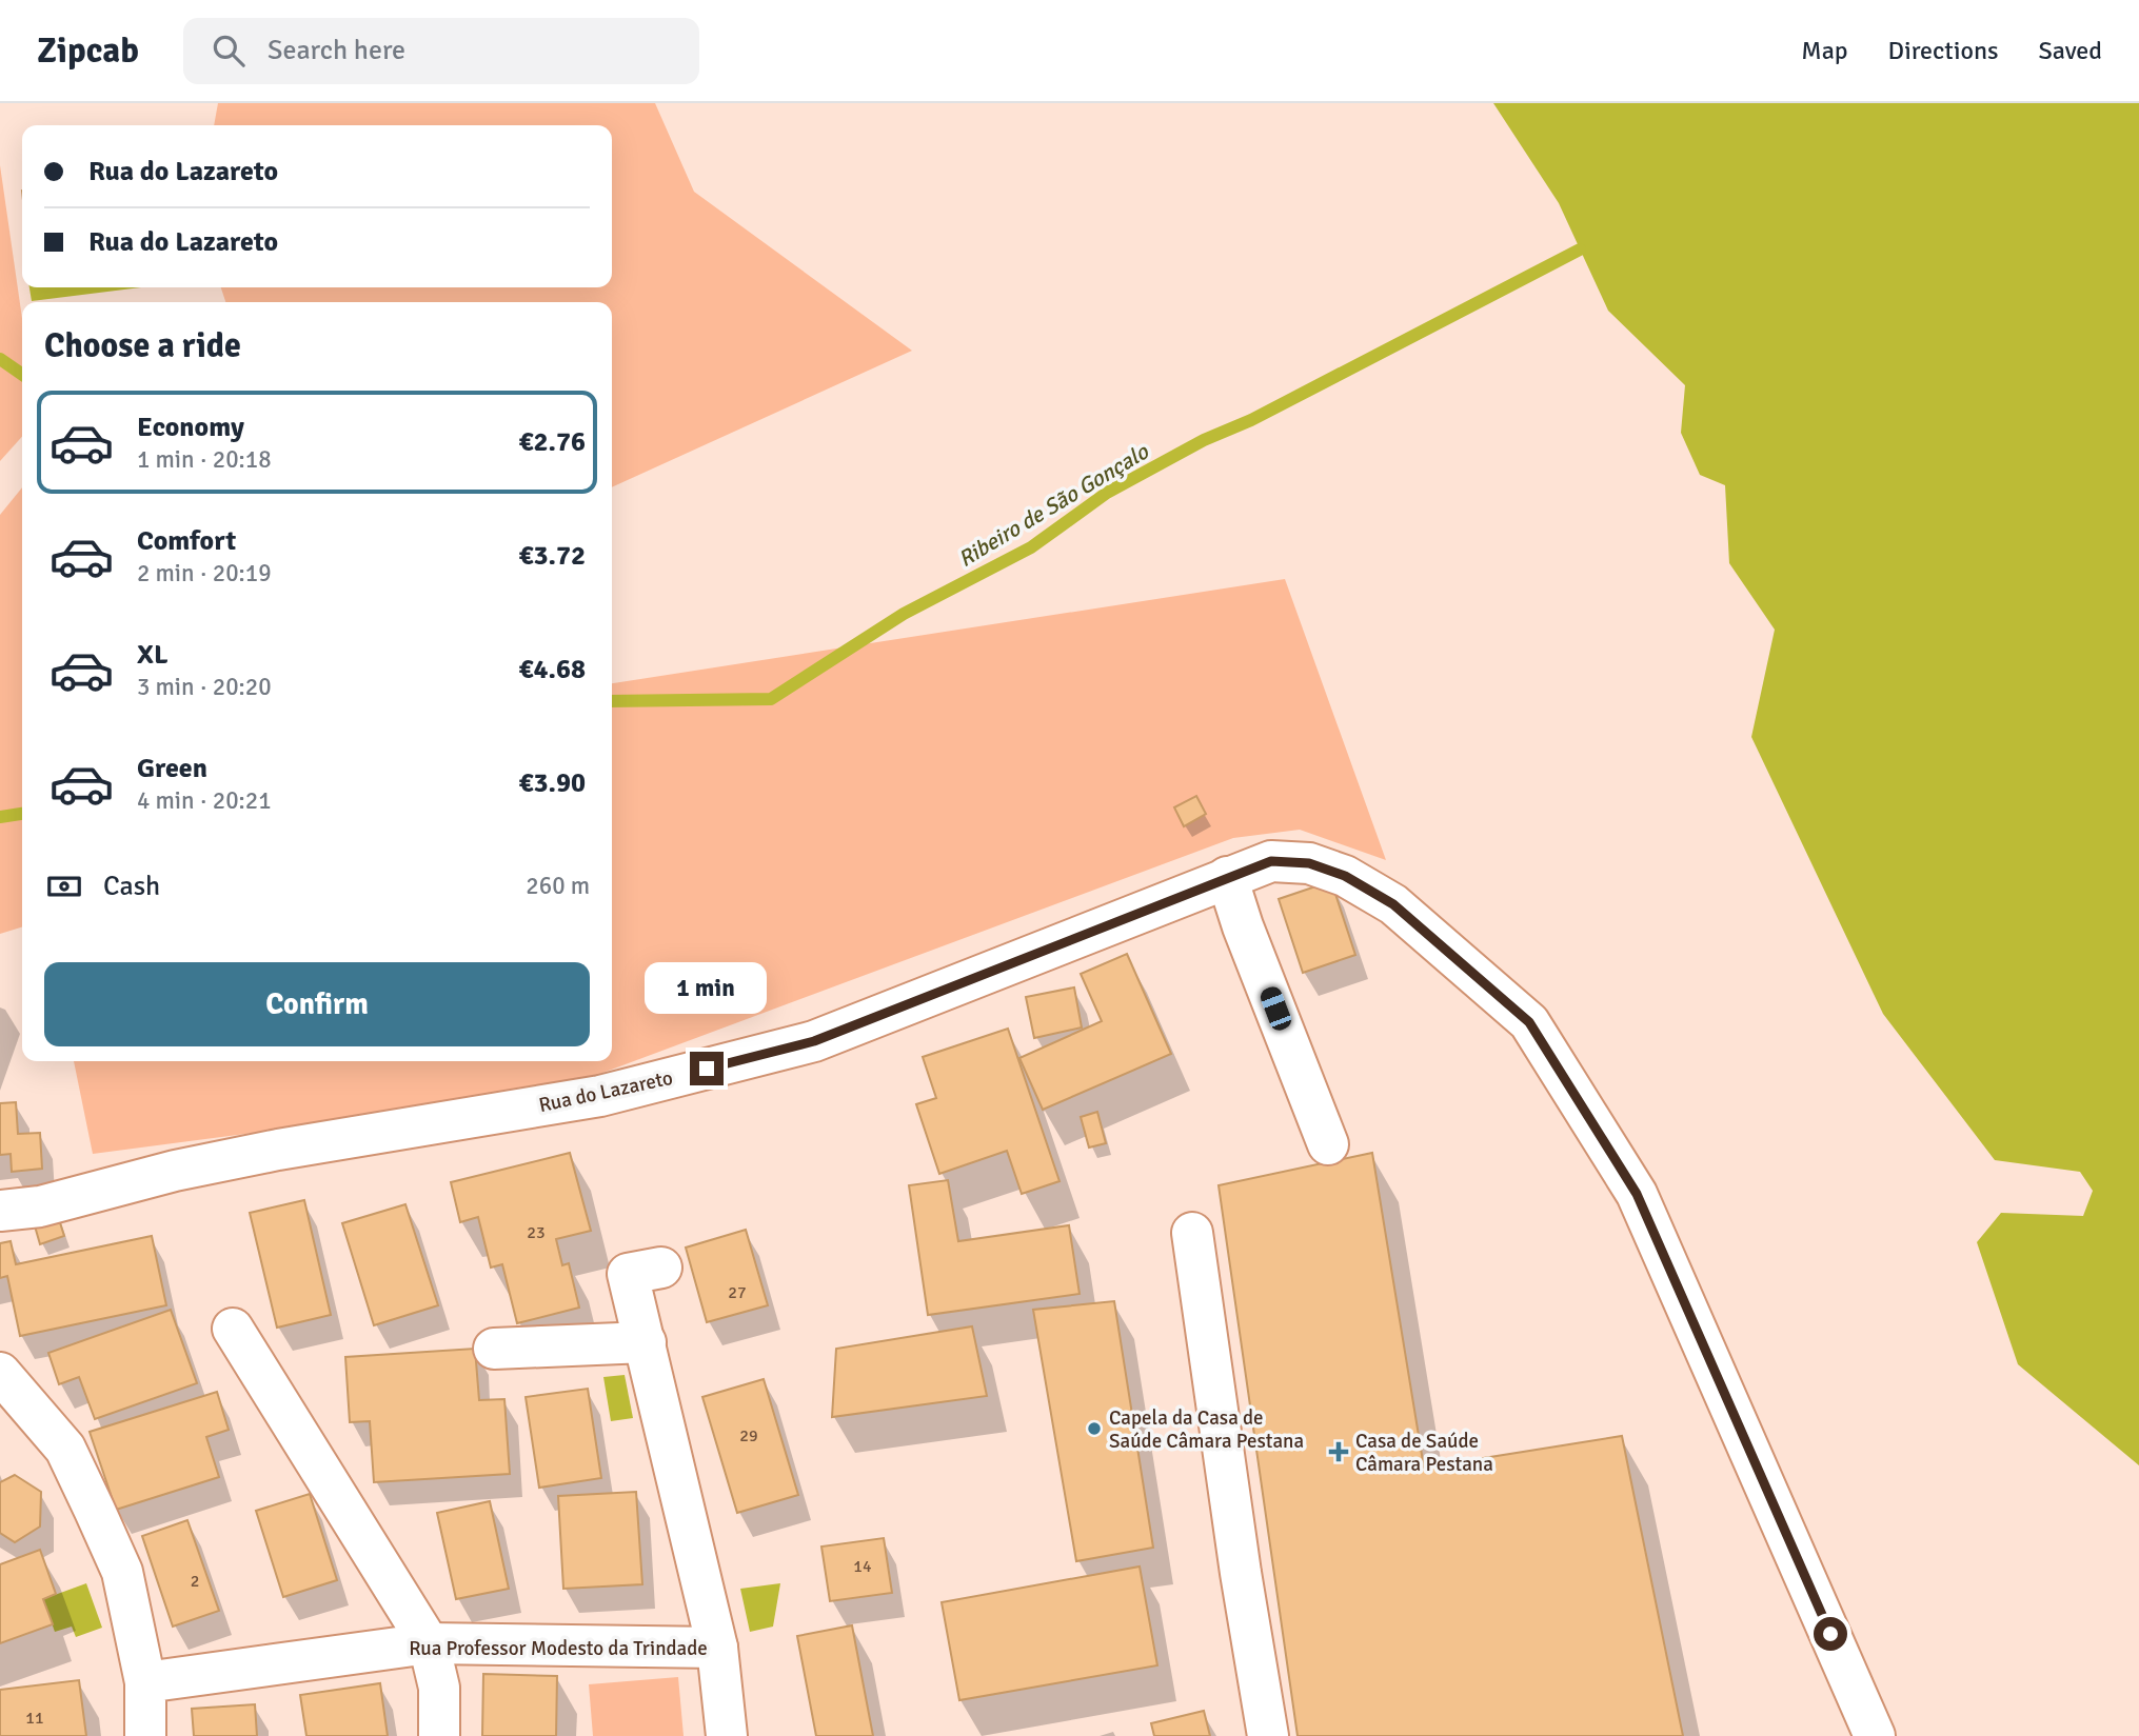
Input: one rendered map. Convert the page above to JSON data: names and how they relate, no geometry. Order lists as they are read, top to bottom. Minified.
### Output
{"streets":{"street":["Rua do Lazareto","Rua Professor Modesto da Trindade"]},"water":["Ribeiro de São Gonçalo"],"places":{"other":["Capela da Casa de Saúde Câmara Pestana"],"health":["Casa de Saúde Câmara Pestana"]},"house_numbers":["23","27","29","14","2","11"],"page":{"header":"Zipcab","search":"Search here","nav":["Map","Directions","Saved"],"banner":["Rua do Lazareto","Rua do Lazareto"],"heading":"Choose a ride","list":[{"name":"Economy","note":"1 min · 20:18","value":"€2.76"},{"name":"Comfort","note":"2 min · 20:19","value":"€3.72"},{"name":"XL","note":"3 min · 20:20","value":"€4.68"},{"name":"Green","note":"4 min · 20:21","value":"€3.90"}],"pay":["Cash","260 m"],"buttons":"Confirm","bubble":"1 min"}}
